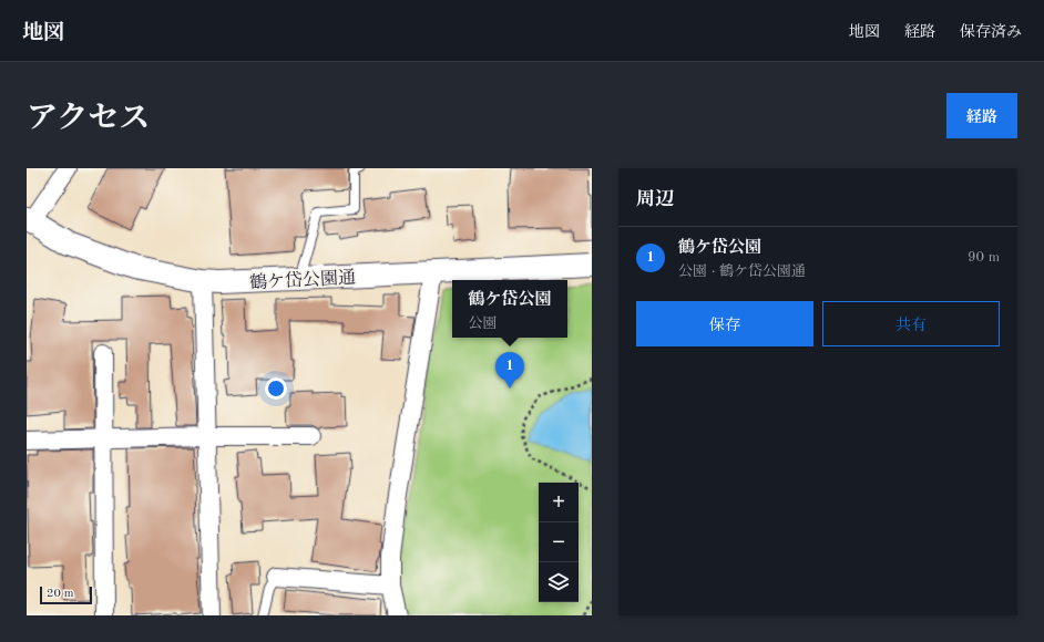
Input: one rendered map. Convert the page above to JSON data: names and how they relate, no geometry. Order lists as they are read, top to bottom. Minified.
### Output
{"streets":{"street":["鶴ケ岱公園通"]},"scale_bar":"20 m","page":{"header":"地図","nav":["地図","経路","保存済み"],"title":"アクセス","buttons":["経路",["保存","共有"]],"heading":"周辺","list":[{"mark":"1","name":"鶴ケ岱公園","note":"公園 · 鶴ケ岱公園通","value":"90 m"}],"popup":["鶴ケ岱公園","公園"],"pins":"1","map_buttons":["+","−"],"scale":"20 m"}}
